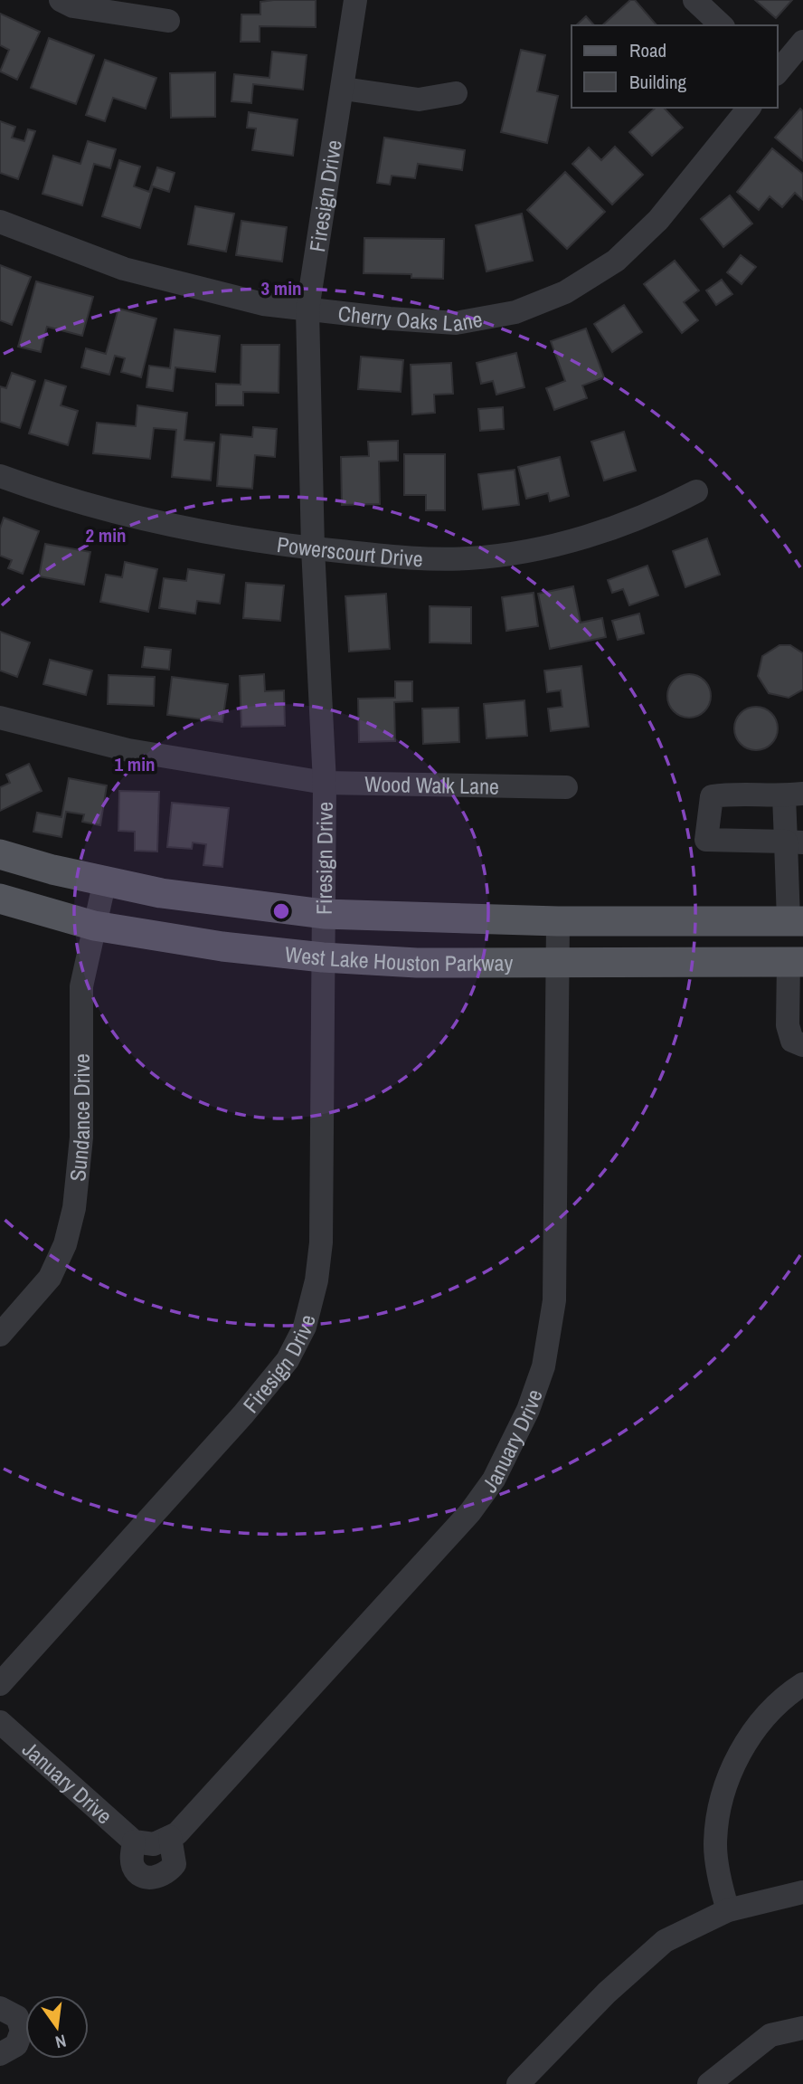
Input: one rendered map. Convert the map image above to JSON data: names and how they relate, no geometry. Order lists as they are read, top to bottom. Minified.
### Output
{"streets":{"main road":["West Lake Houston Parkway"],"street":["Firesign Drive","Cherry Oaks Lane","Powerscourt Drive","Wood Walk Lane","Sundance Drive","January Drive"]},"crossings":[["Firesign Drive","Cherry Oaks Lane"],["Firesign Drive","Powerscourt Drive"],["Firesign Drive","Wood Walk Lane"],["Firesign Drive","West Lake Houston Parkway"],["West Lake Houston Parkway","Sundance Drive"],["West Lake Houston Parkway","January Drive"]],"legend":["Road","Building"],"north":"bottom","rings":["3 min","2 min","1 min"]}
